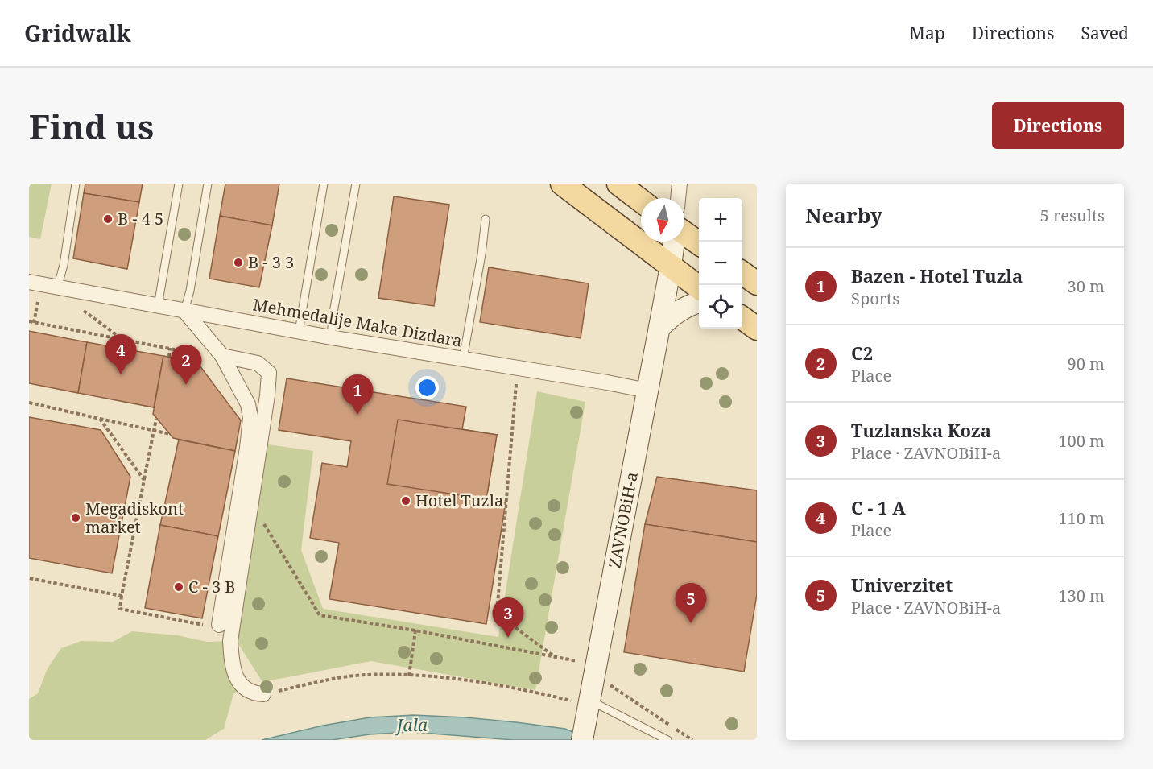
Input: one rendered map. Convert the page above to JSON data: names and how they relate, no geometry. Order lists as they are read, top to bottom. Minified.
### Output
{"streets":{"street":["Mehmedalije Maka Dizdara","ZAVNOBiH-a"]},"crossings":[["Mehmedalije Maka Dizdara","ZAVNOBiH-a"]],"water":["Jala"],"places":["B - 4 5","B - 3 3","Hotel Tuzla","Megadiskont market","C - 3 B"],"north":"bottom","page":{"header":"Gridwalk","nav":["Map","Directions","Saved"],"buttons":"Directions","title":"Find us","heading":["Nearby","5 results"],"map_buttons":["+","−"],"list":[{"mark":"1","name":"Bazen - Hotel Tuzla","note":"Sports","value":"30 m"},{"mark":"2","name":"C2","note":"Place","value":"90 m"},{"mark":"3","name":"Tuzlanska Koza","note":"Place · ZAVNOBiH-a","value":"100 m"},{"mark":"4","name":"C - 1 A","note":"Place","value":"110 m"},{"mark":"5","name":"Univerzitet","note":"Place · ZAVNOBiH-a","value":"130 m"}],"pins":["4","2","1","5","3"]}}
